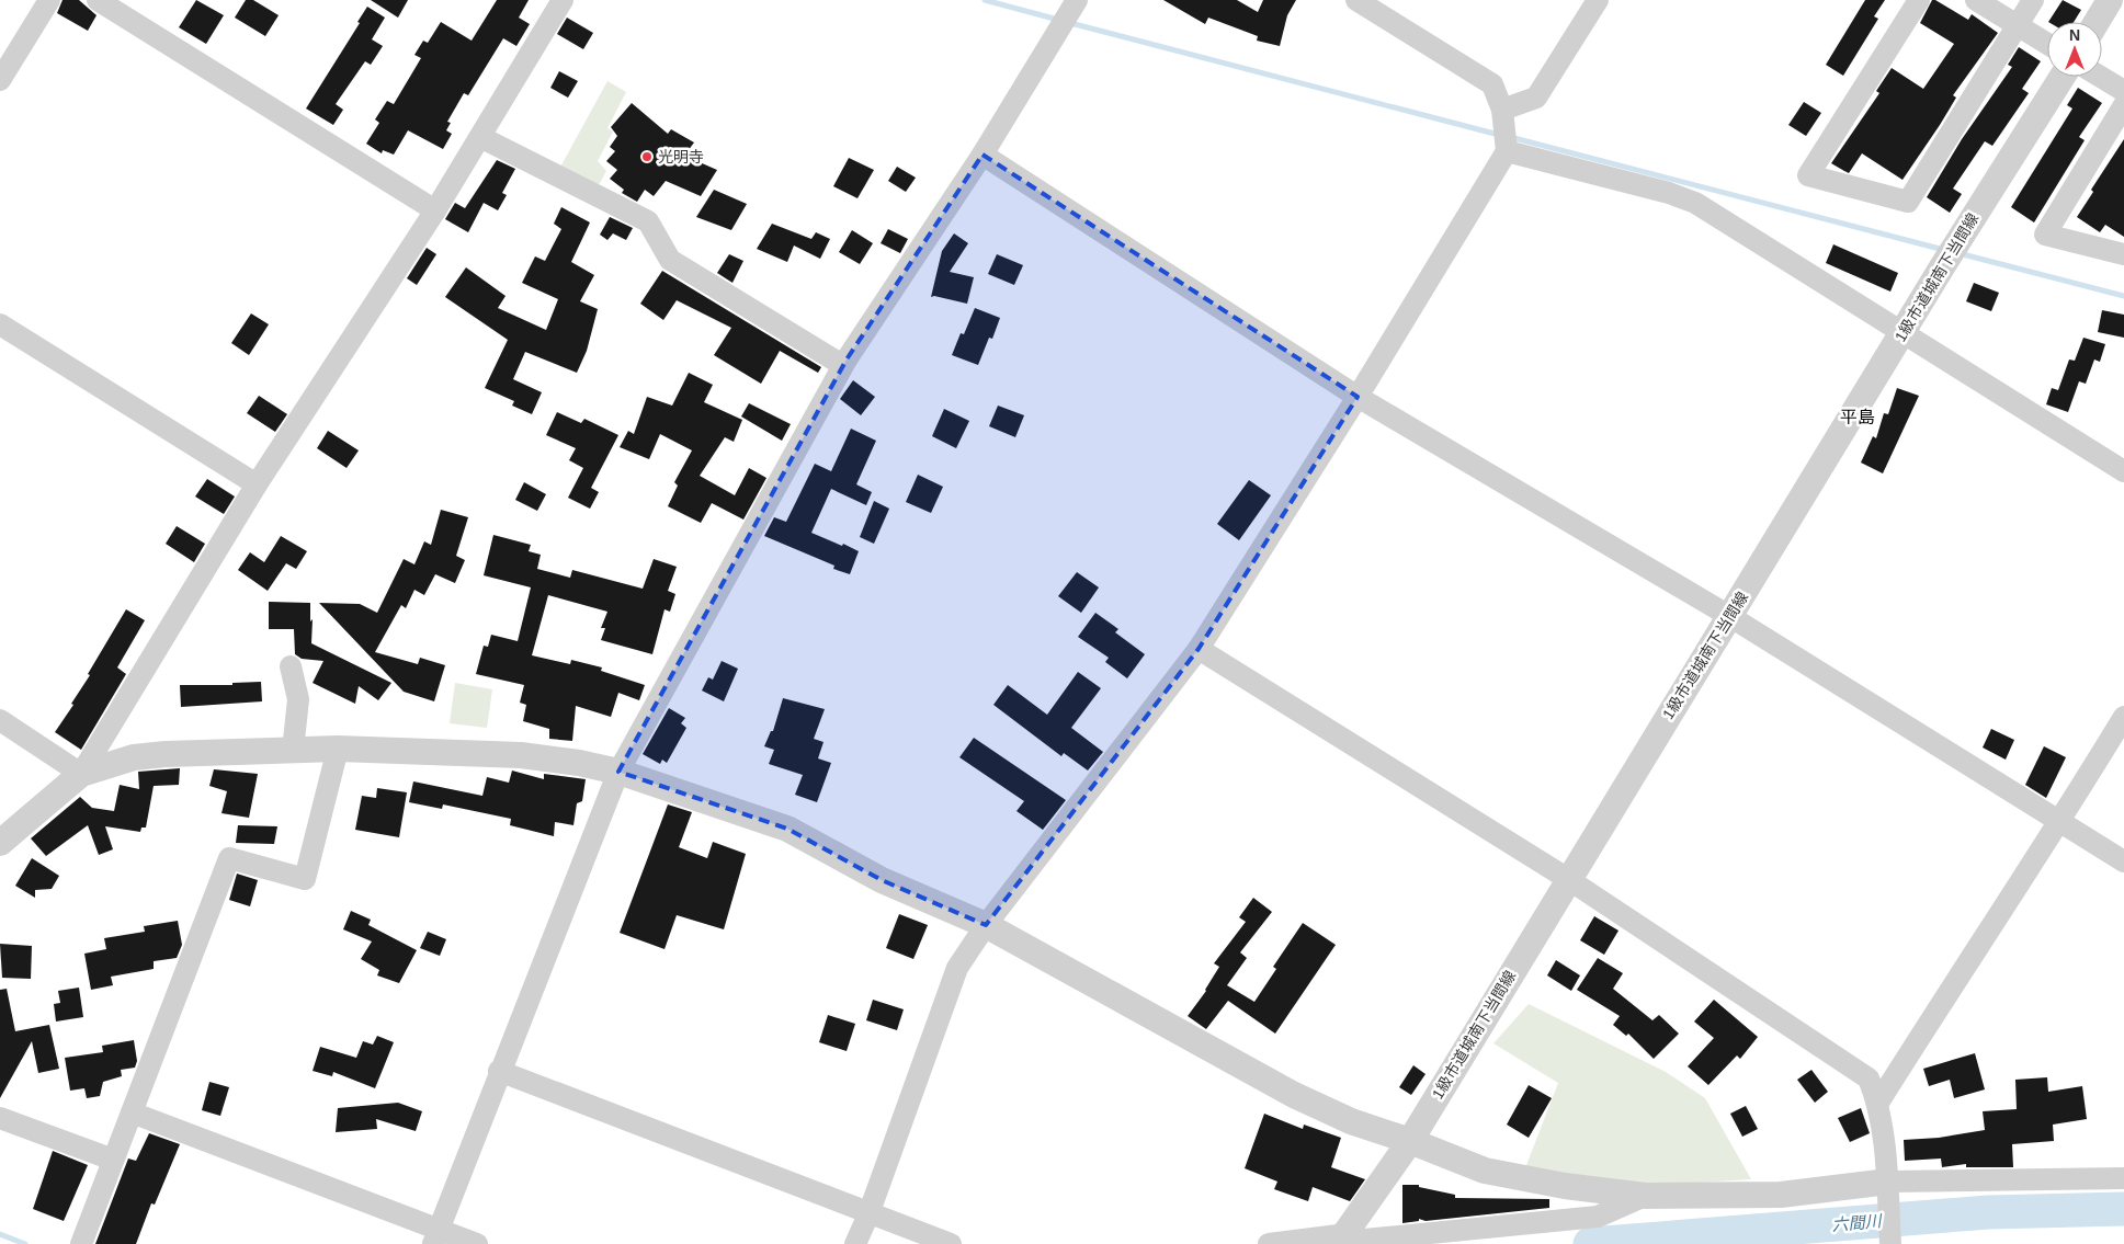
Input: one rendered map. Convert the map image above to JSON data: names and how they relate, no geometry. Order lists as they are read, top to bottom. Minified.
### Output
{"streets":{"street":["1級市道城南下当間線"]},"districts":["平島"],"water":["六間川"],"places":["光明寺"],"north":"top"}
